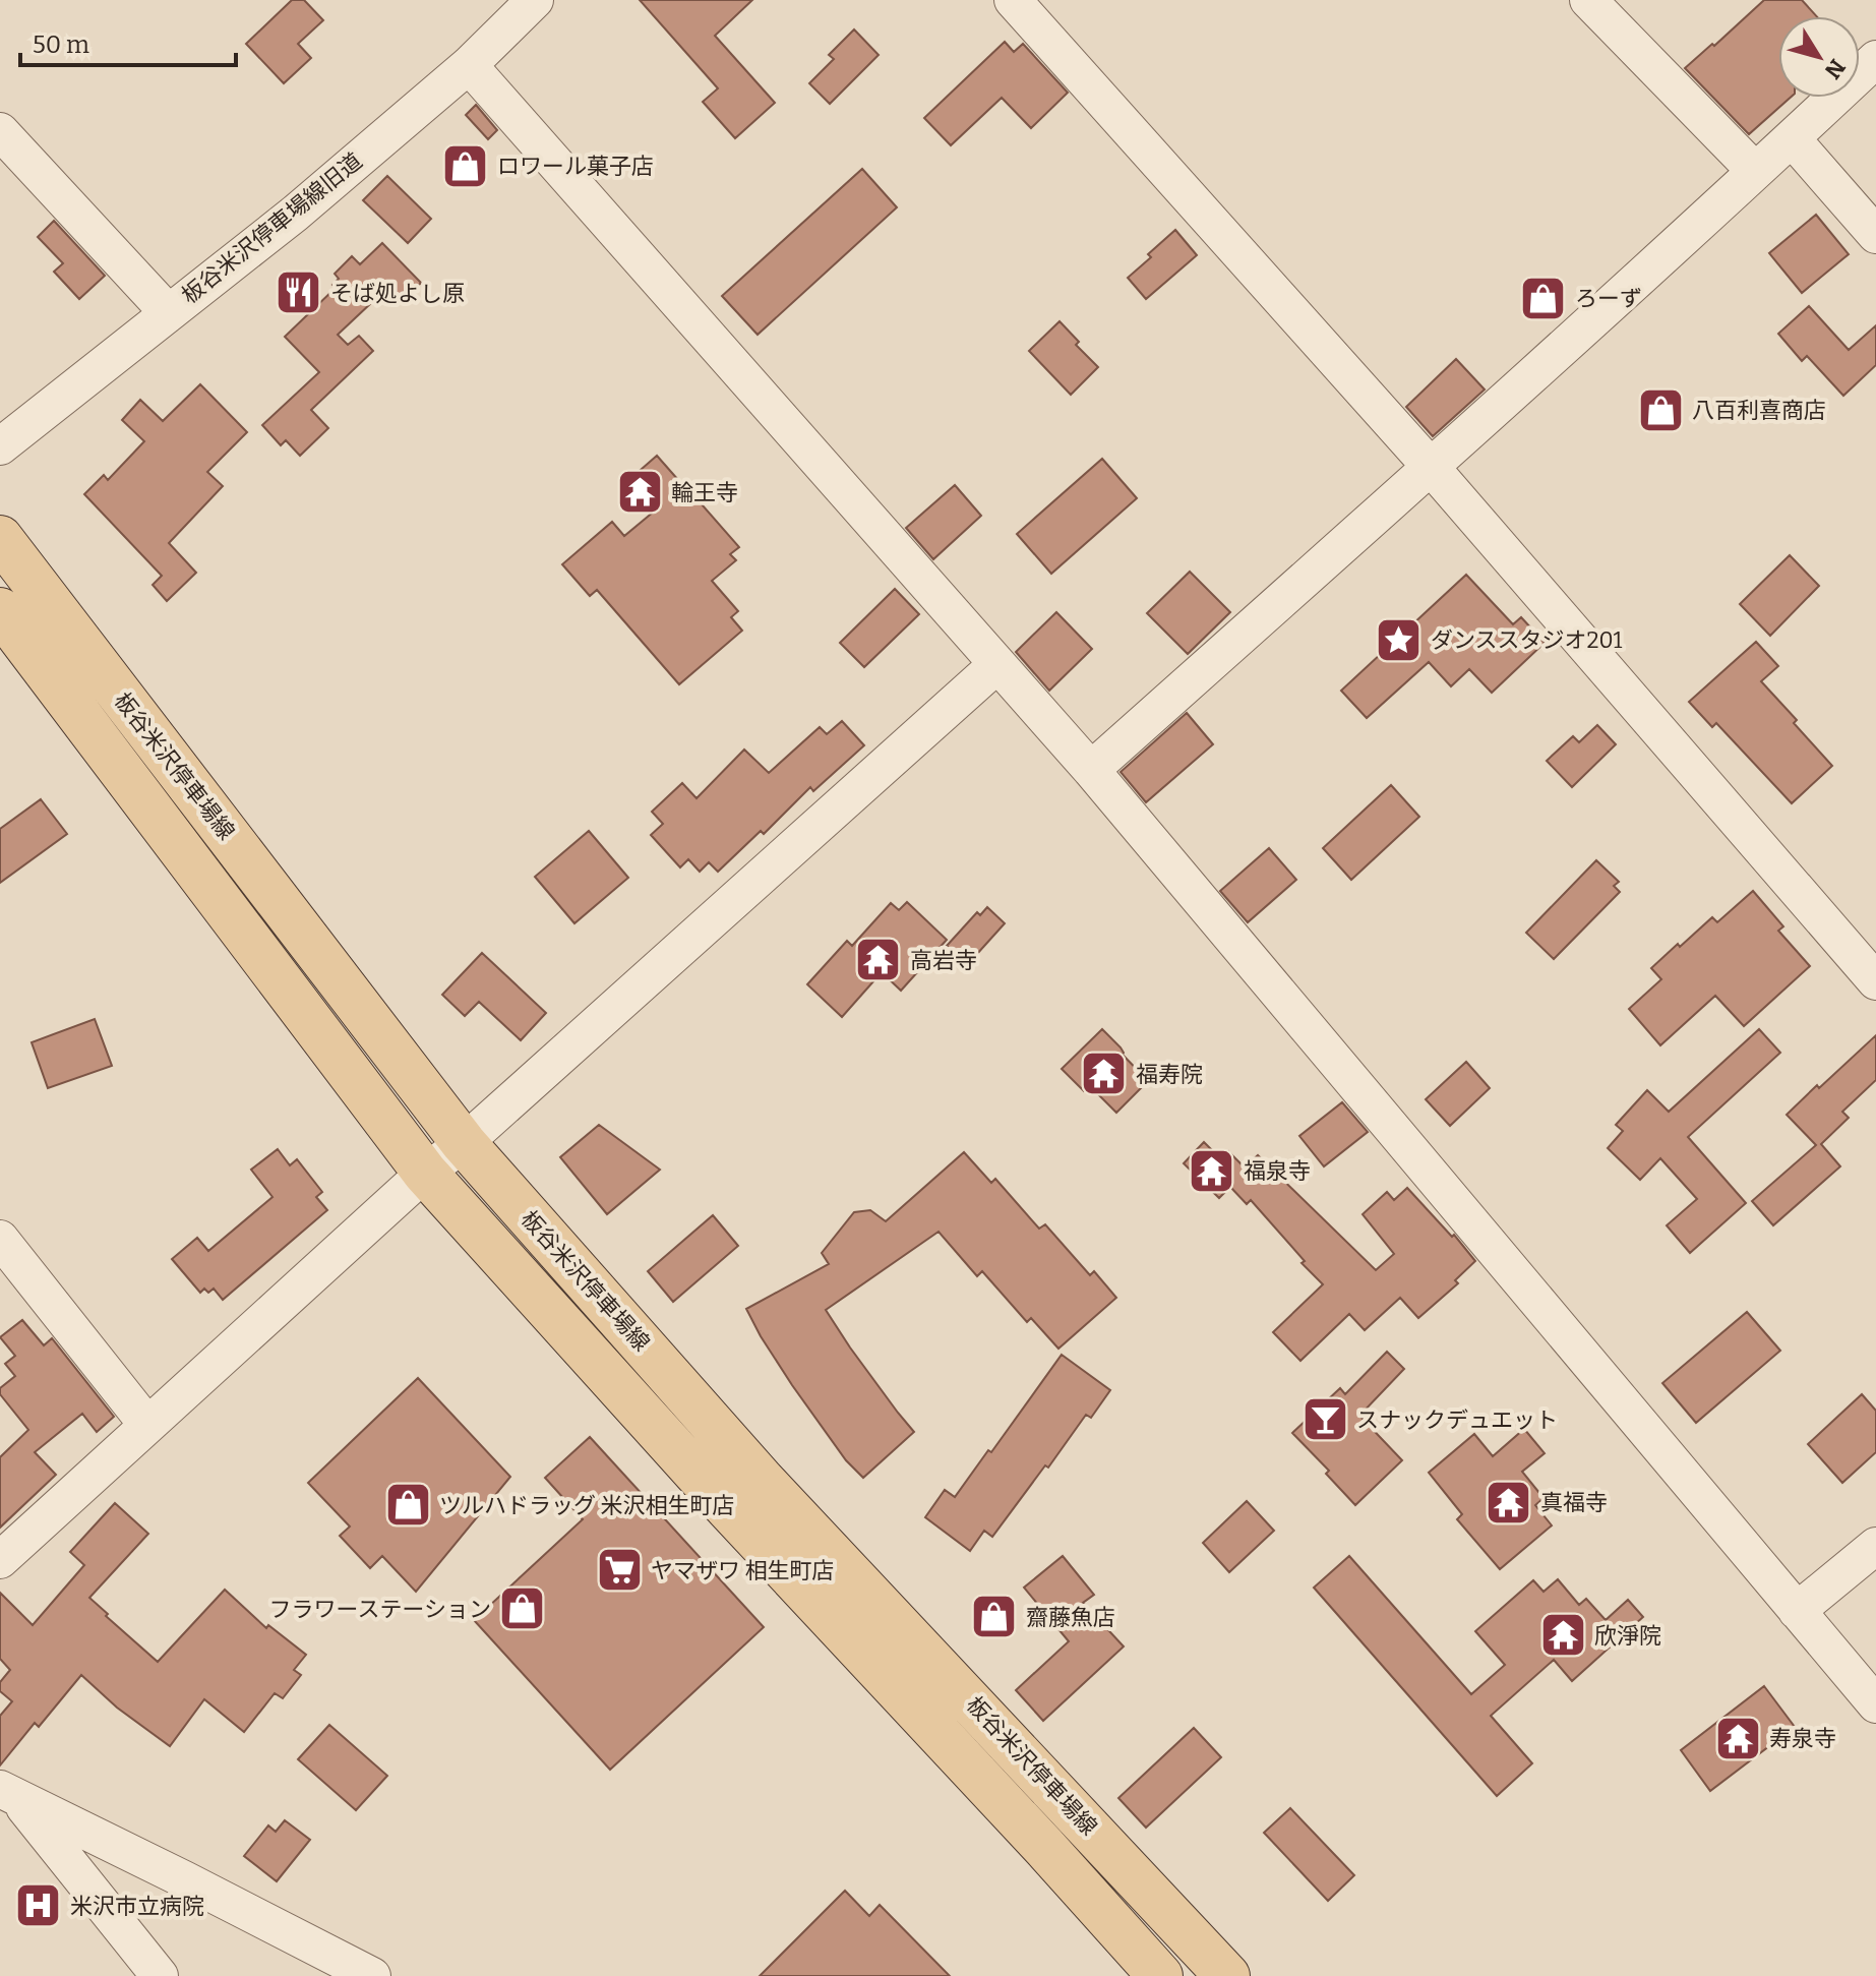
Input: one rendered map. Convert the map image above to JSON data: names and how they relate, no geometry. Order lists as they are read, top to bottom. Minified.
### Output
{"streets":{"main road":["板谷米沢停車場線"],"street":["板谷米沢停車場線旧道"]},"places":{"shop":["ロワール菓子店","ろーず","八百利喜商店","ツルハドラッグ 米沢相生町店","フラワーステーション","齋藤魚店"],"restaurant":["そば処よし原"],"temple":["輪王寺","高岩寺","福寿院","福泉寺","真福寺","欣淨院","寿泉寺"],"place":["ダンススタジオ201"],"bar":["スナックデュエット"],"supermarket":["ヤマザワ 相生町店"],"hospital":["米沢市立病院"]},"scale_bar":"50 m","north":"bottom right"}
